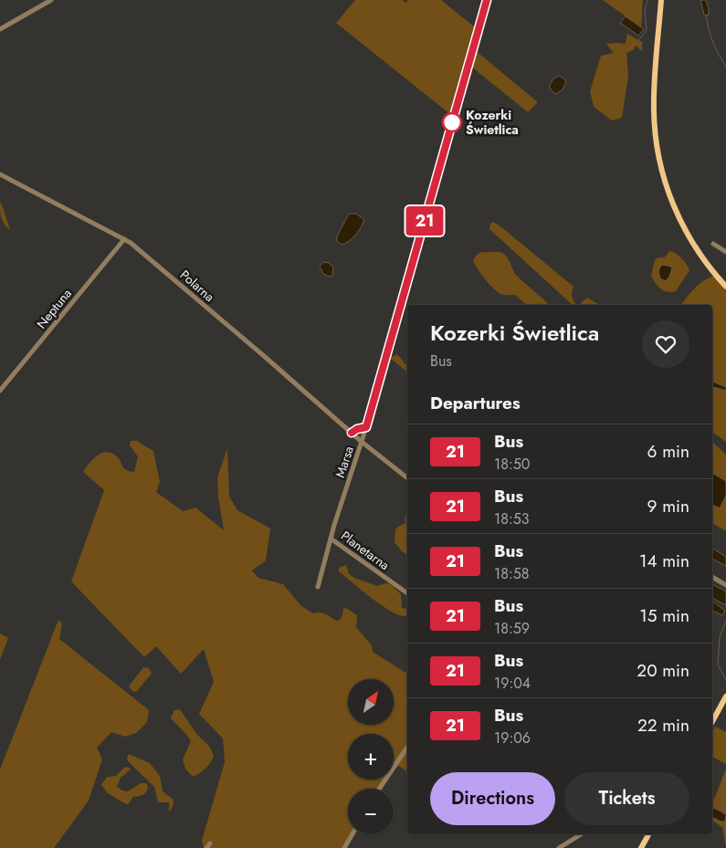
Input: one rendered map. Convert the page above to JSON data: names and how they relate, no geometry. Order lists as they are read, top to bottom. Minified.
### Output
{"streets":{"street":["Polarna","Neptuna","Marsa","Planetarna"]},"crossings":[["Polarna","Neptuna"],["Polarna","Marsa"],["Marsa","Planetarna"]],"places":["Kozerki Świetlica"],"lines":["bus line 21"],"north":"top right","page":{"on_map":"21","heading":[["Kozerki Świetlica","Bus"],"Departures"],"list":[{"mark":"21","name":"Bus","note":"18:50","value":"6 min"},{"mark":"21","name":"Bus","note":"18:53","value":"9 min"},{"mark":"21","name":"Bus","note":"18:58","value":"14 min"},{"mark":"21","name":"Bus","note":"18:59","value":"15 min"},{"mark":"21","name":"Bus","note":"19:04","value":"20 min"},{"mark":"21","name":"Bus","note":"19:06","value":"22 min"}],"map_buttons":["+","−"],"buttons":["Directions","Tickets"]}}
